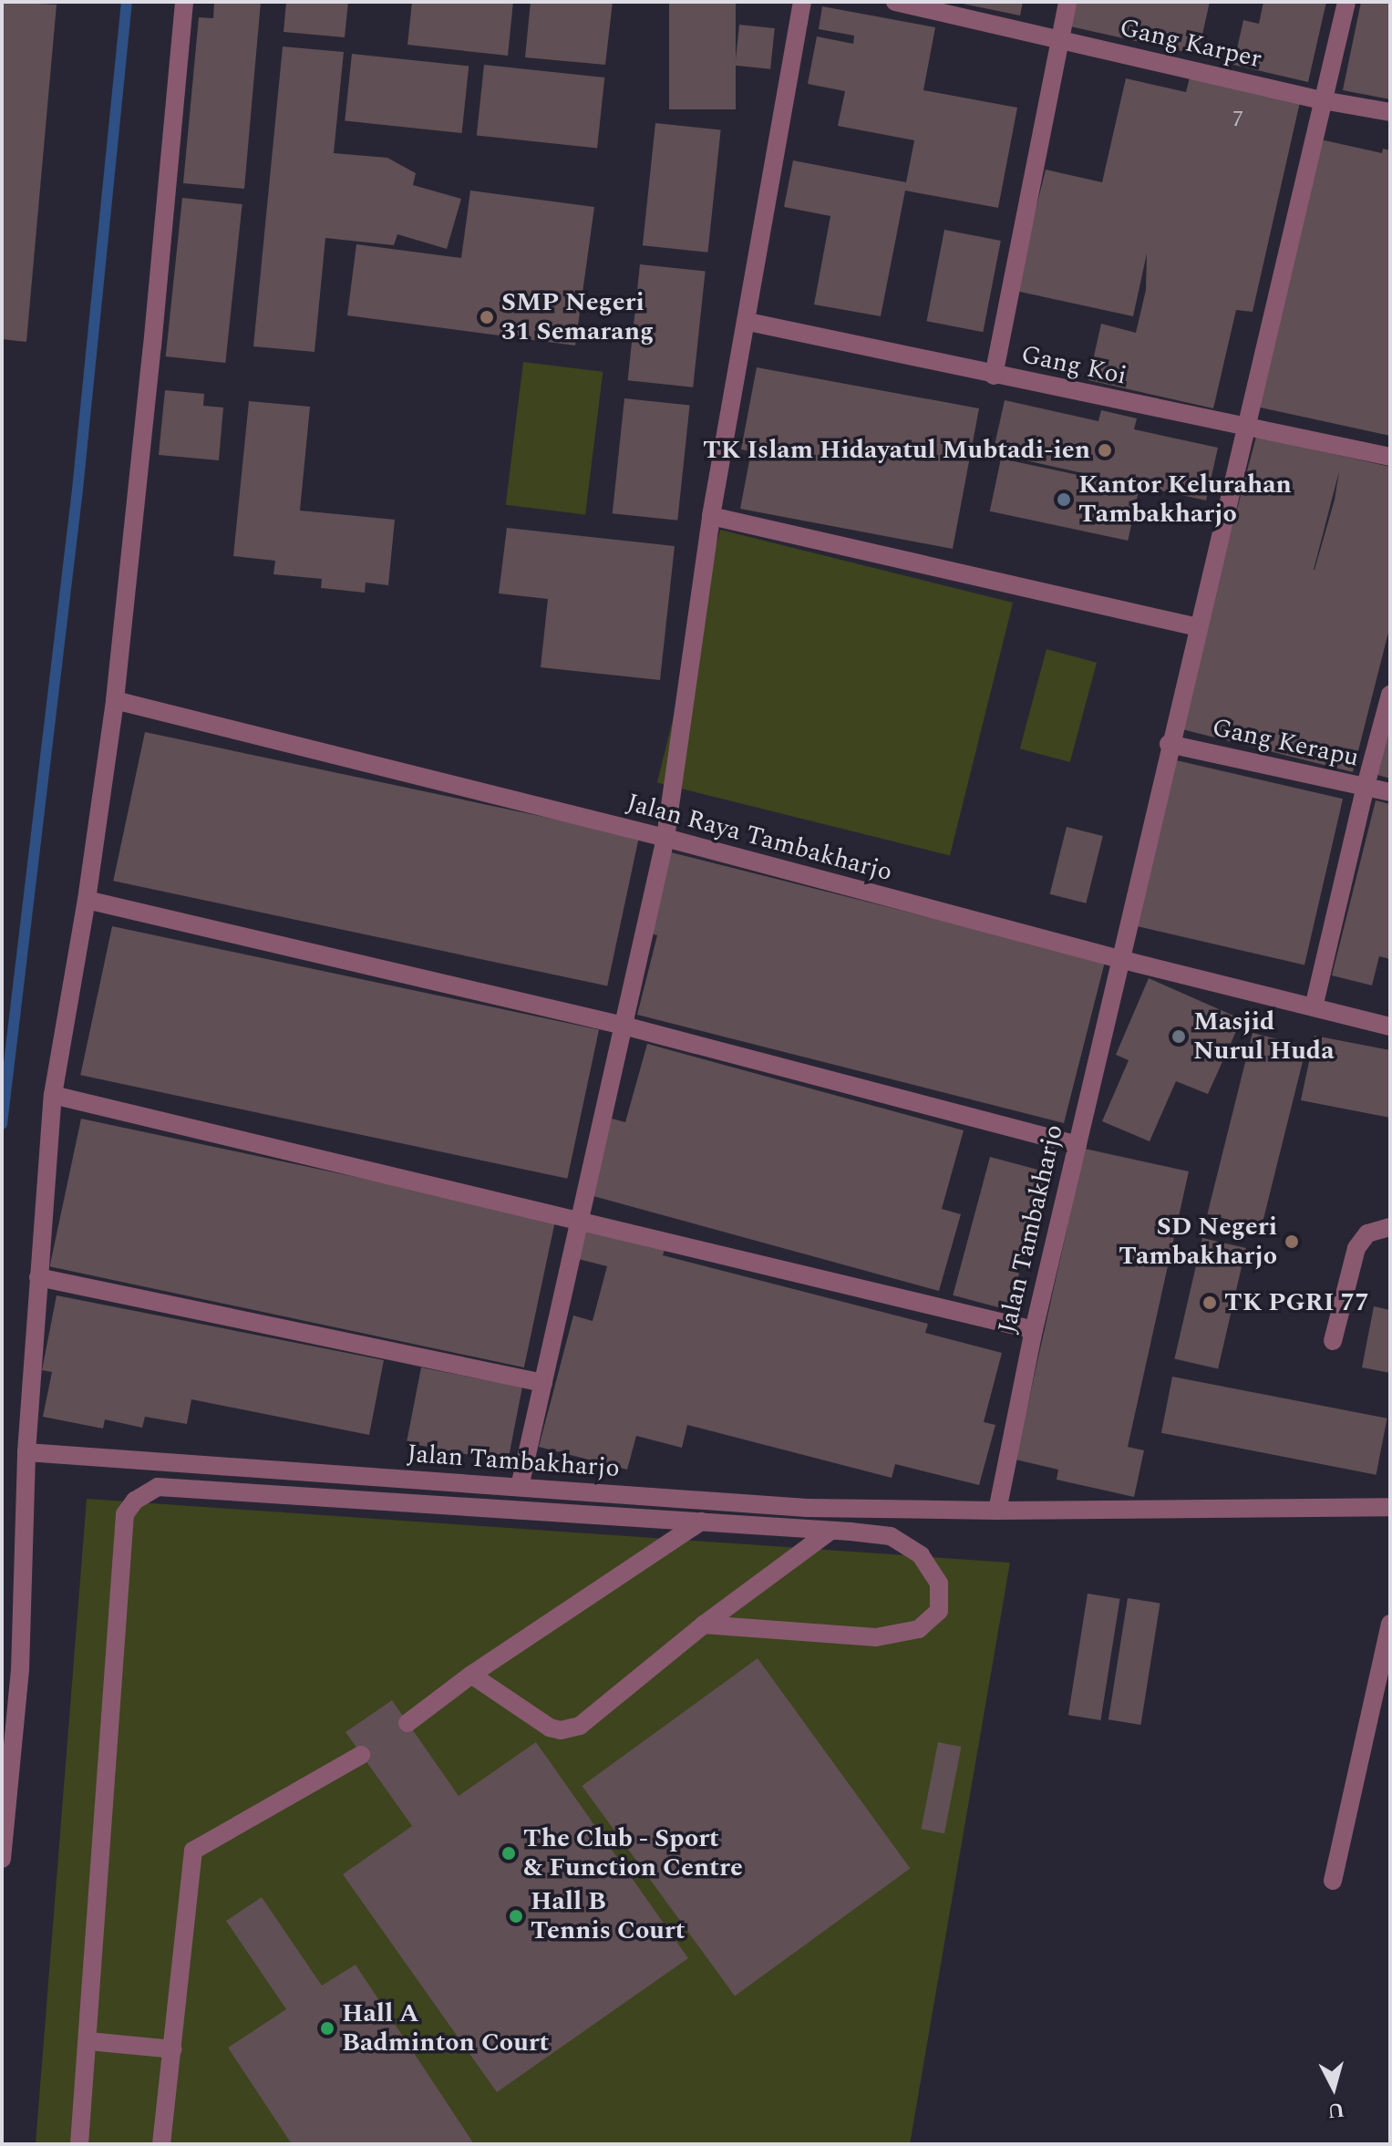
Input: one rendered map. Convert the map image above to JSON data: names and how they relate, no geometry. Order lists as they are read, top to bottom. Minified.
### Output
{"streets":{"street":["Gang Karper","Gang Koi","Gang Kerapu","Jalan Raya Tambakharjo","Jalan Tambakharjo"]},"crossings":[["Gang Karper","Jalan Tambakharjo"],["Gang Koi","Jalan Tambakharjo"],["Gang Kerapu","Jalan Tambakharjo"],["Jalan Raya Tambakharjo","Jalan Tambakharjo"]],"places":["SMP Negeri 31 Semarang","TK Islam Hidayatul Mubtadi-ien","Kantor Kelurahan Tambakharjo","Masjid Nurul Huda","SD Negeri Tambakharjo","TK PGRI 77","The Club - Sport & Function Centre","Hall B Tennis Court","Hall A Badminton Court"],"house_numbers":["7"],"north":"bottom"}
